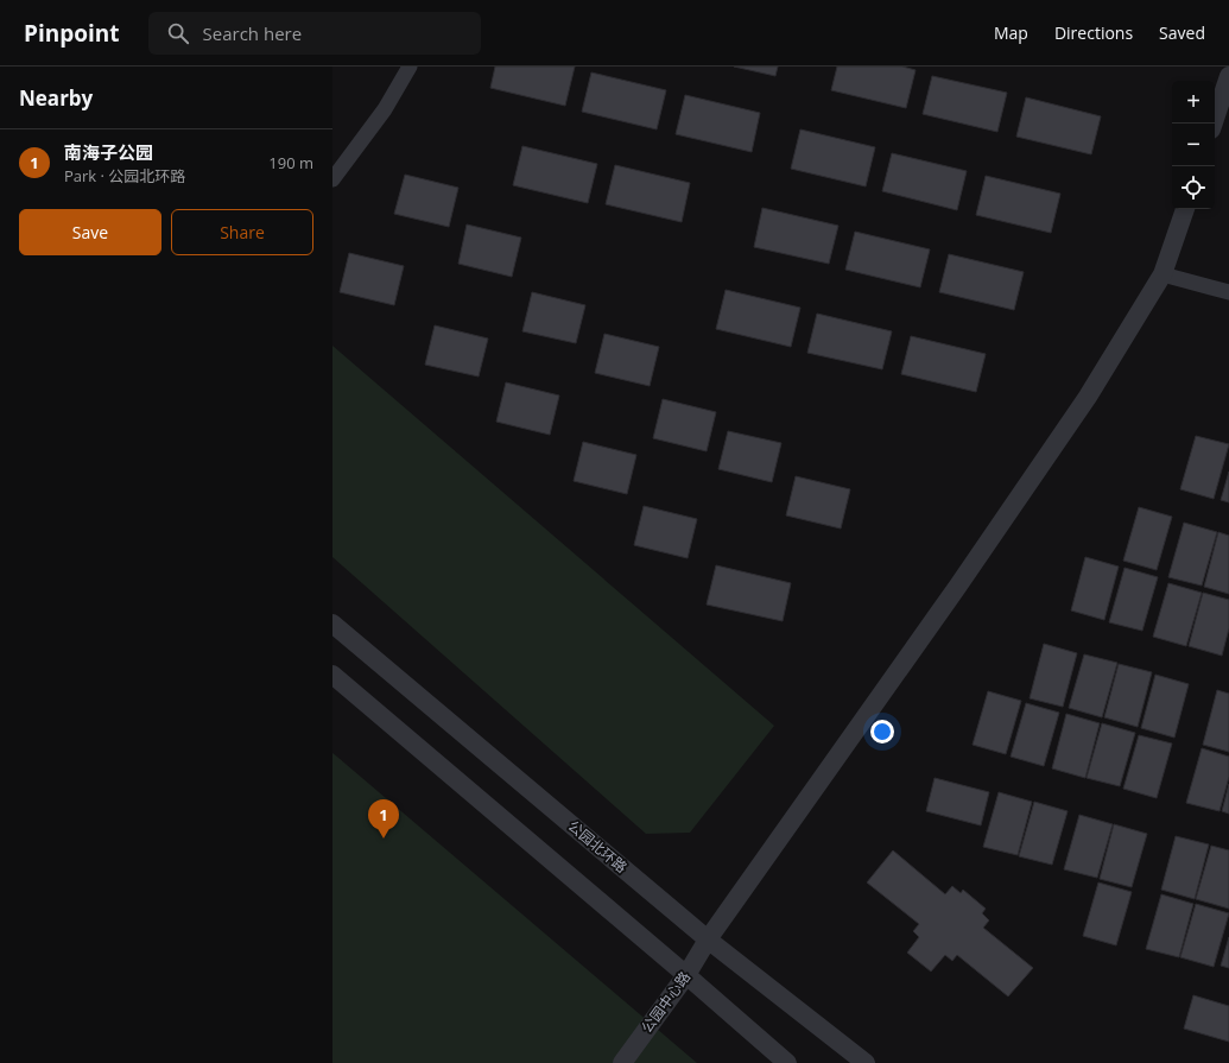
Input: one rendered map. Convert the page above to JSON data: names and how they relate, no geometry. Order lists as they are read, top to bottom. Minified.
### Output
{"streets":{"street":["公园北环路","公园中心路"]},"crossings":[["公园北环路","公园中心路"]],"page":{"header":"Pinpoint","search":"Search here","nav":["Map","Directions","Saved"],"heading":"Nearby","map_buttons":["+","−"],"list":[{"mark":"1","name":"南海子公园","note":"Park · 公园北环路","value":"190 m"}],"buttons":["Save","Share"],"pins":"1"}}
